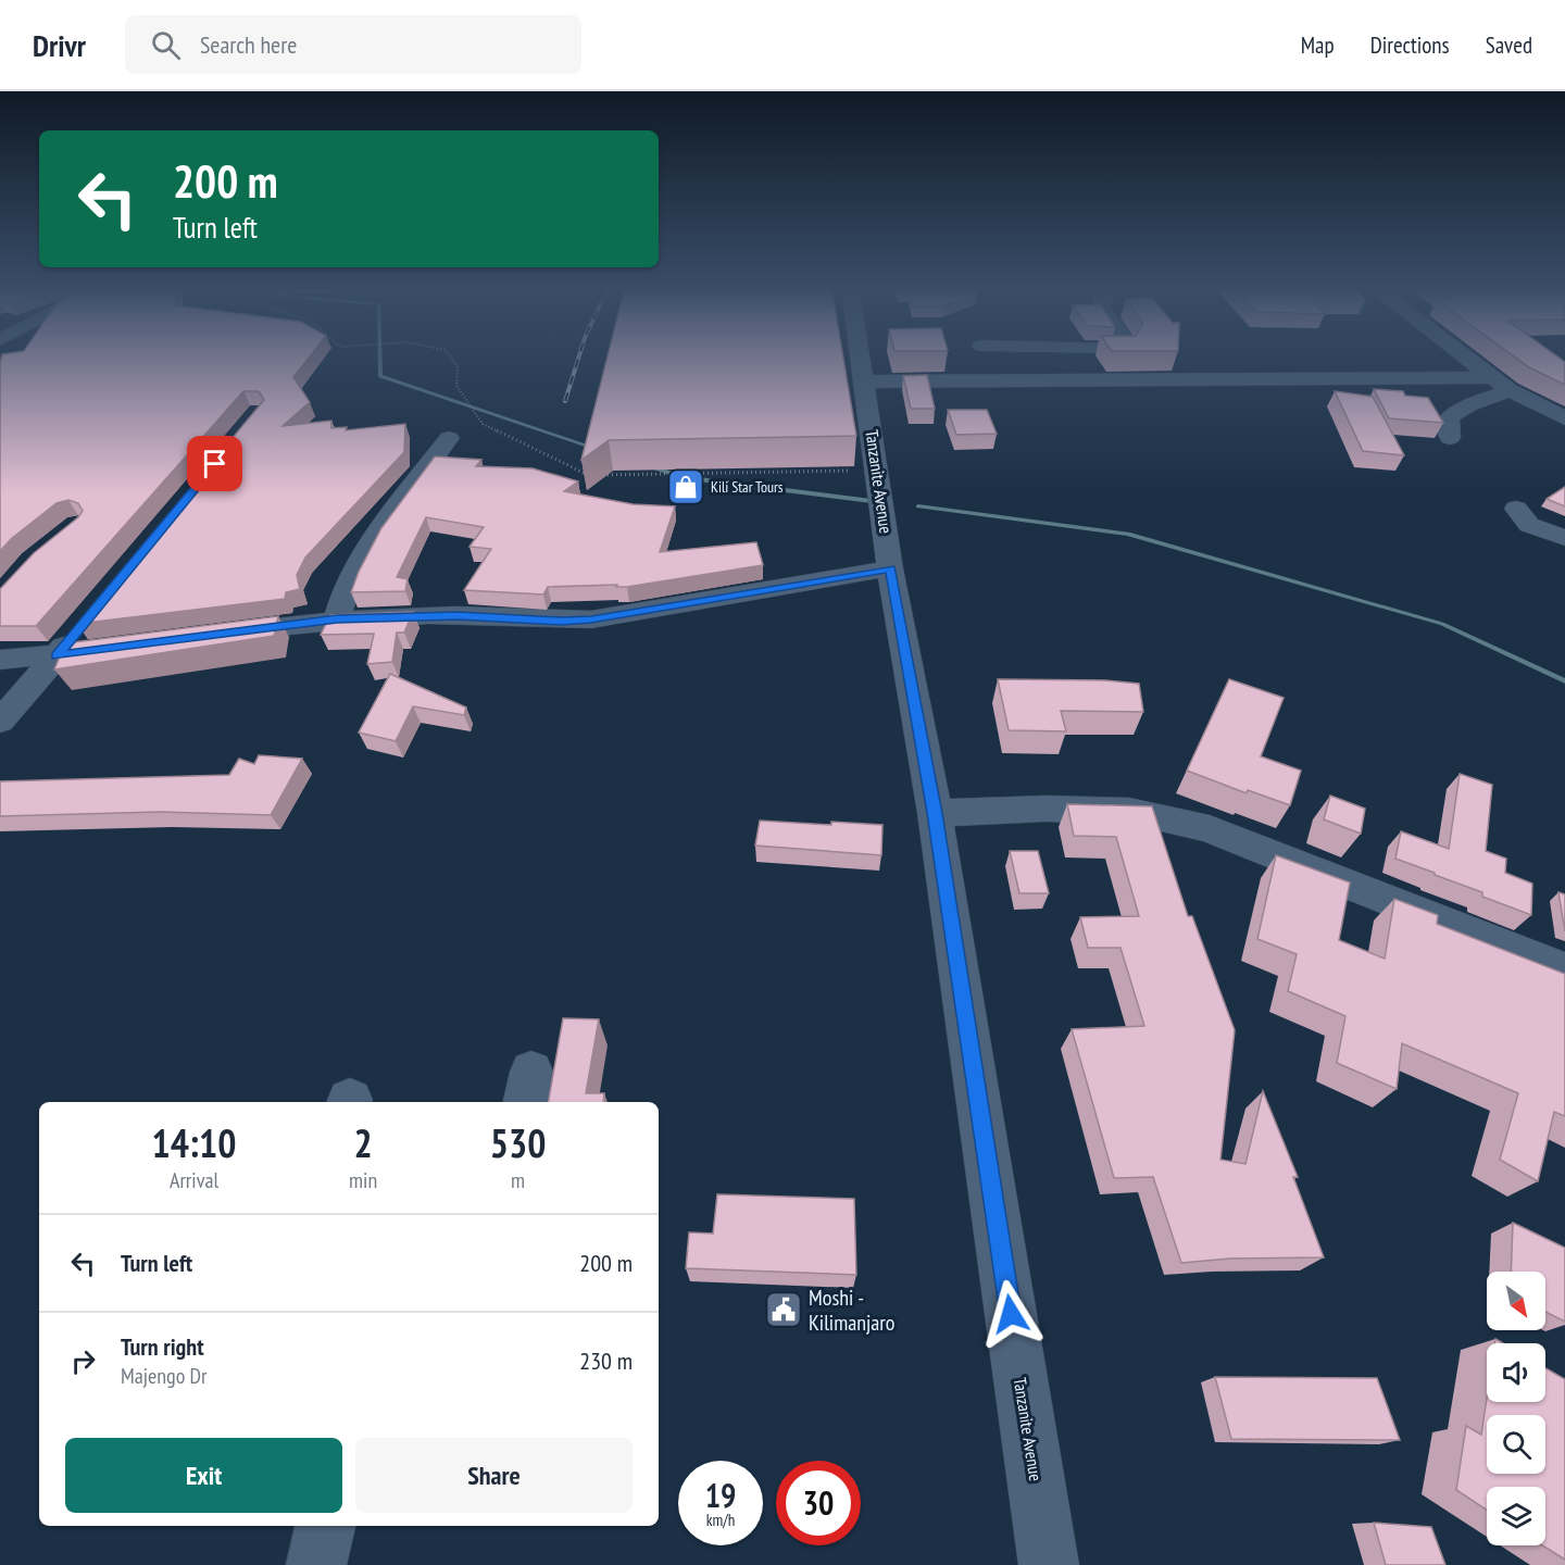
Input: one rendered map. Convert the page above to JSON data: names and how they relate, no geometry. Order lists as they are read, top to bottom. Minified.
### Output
{"streets":{"street":["Tanzanite Avenue"]},"places":{"shop":["Kili Star Tours"],"public building":["Moshi - Kilimanjaro"]},"north":"bottom right","page":{"header":"Drivr","search":"Search here","nav":["Map","Directions","Saved"],"turn":["200 m","Turn left"],"eta":["14:10","Arrival","2","min","530","m"],"list":[{"name":"Turn left","value":"200 m"},{"name":"Turn right","note":"Majengo Dr","value":"230 m"}],"buttons":["Exit","Share"],"speed":"19 km/h","limit":"30"}}
